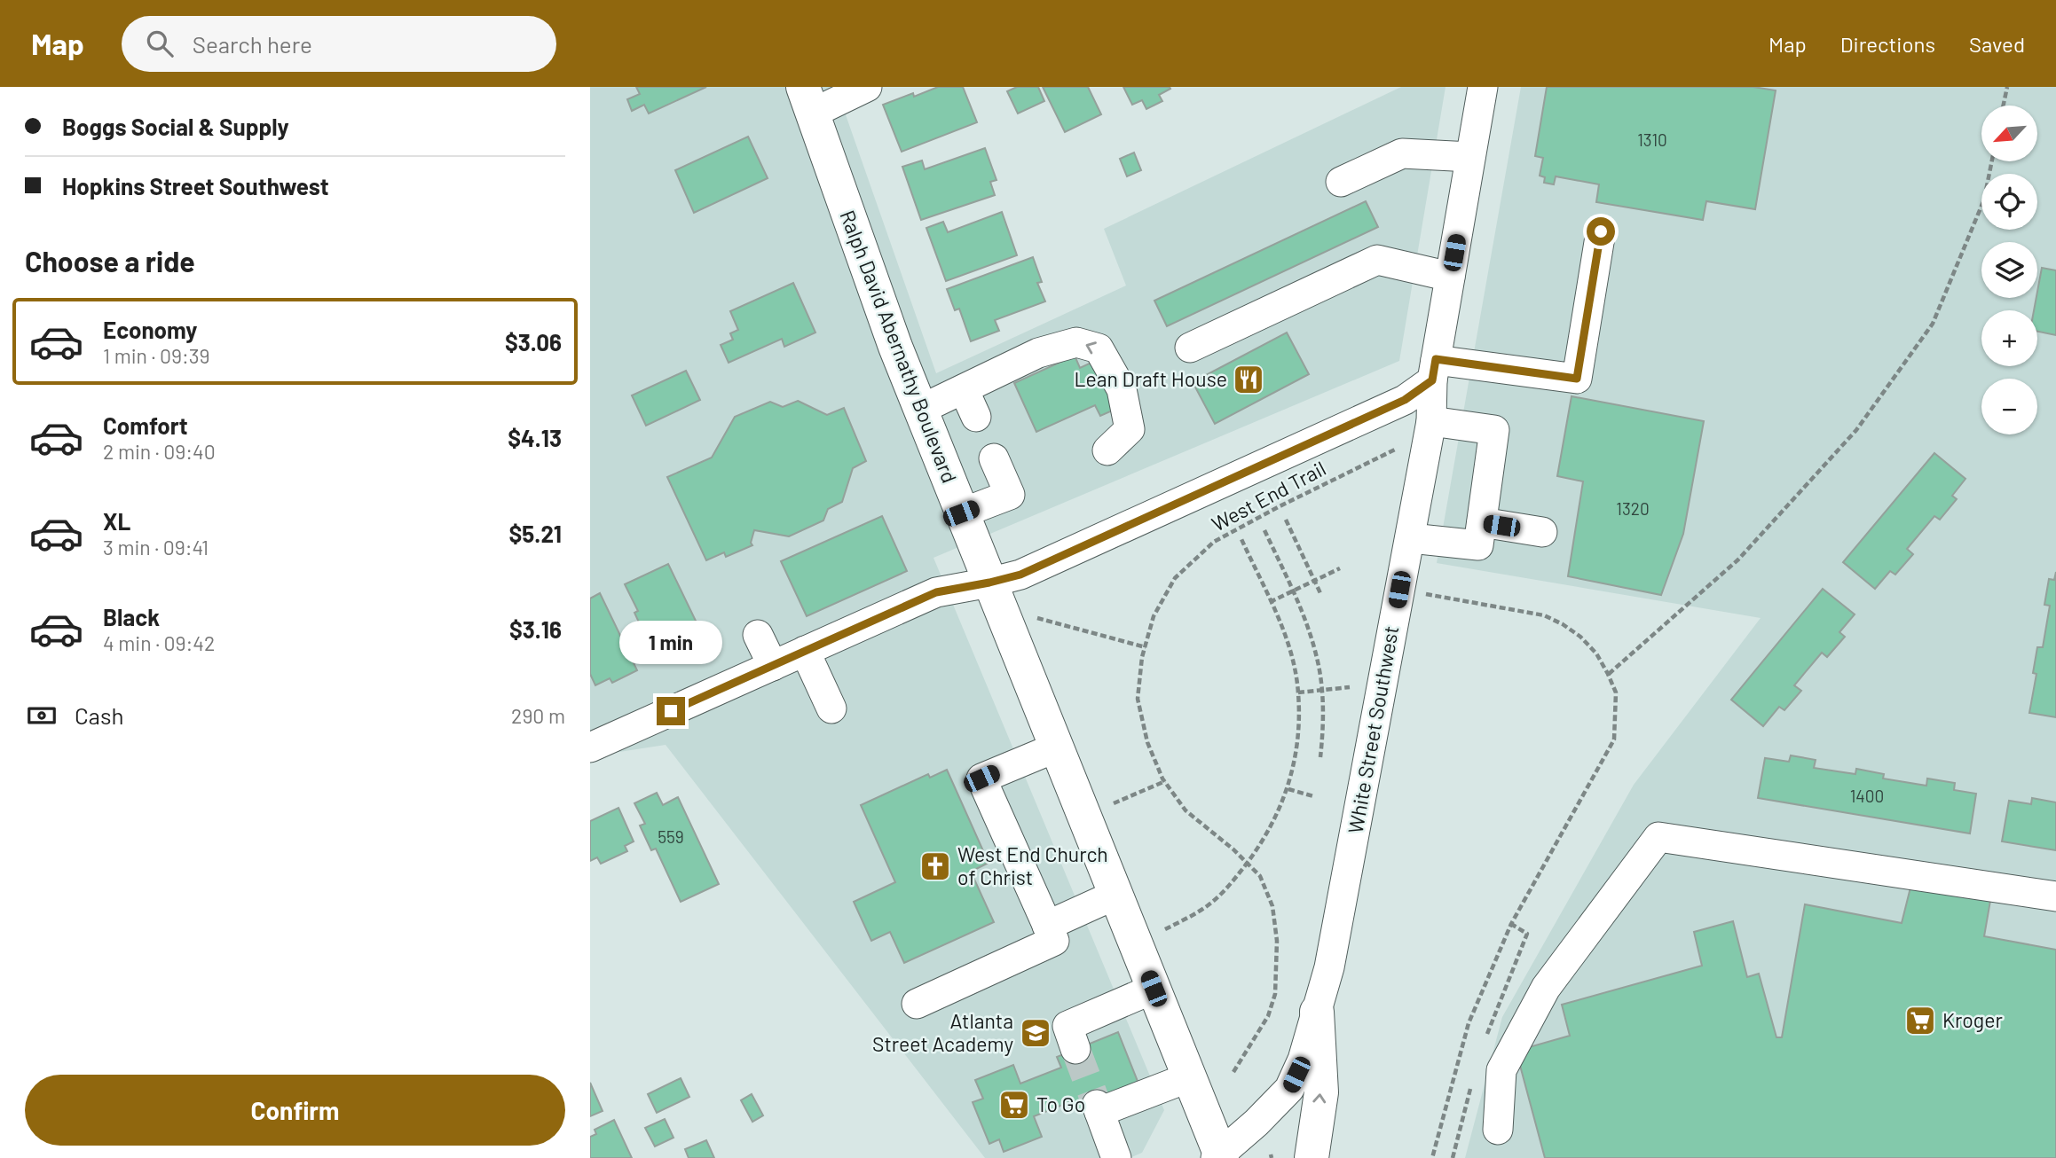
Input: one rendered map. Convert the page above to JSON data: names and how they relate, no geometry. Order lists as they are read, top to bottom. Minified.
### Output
{"streets":{"main road":["Ralph David Abernathy Boulevard"],"street":["White Street Southwest"],"path":["West End Trail"]},"crossings":[["Ralph David Abernathy Boulevard","White Street Southwest"]],"places":{"restaurant":["Lean Draft House"],"church":["West End Church of Christ"],"supermarket":["Kroger","To Go"],"school or university":["Atlanta Street Academy"]},"house_numbers":["1310","1320","1400","559"],"north":"bottom left","page":{"header":"Map","search":"Search here","nav":["Map","Directions","Saved"],"banner":["Boggs Social & Supply","Hopkins Street Southwest"],"map_buttons":["+","−"],"heading":"Choose a ride","list":[{"name":"Economy","note":"1 min · 09:39","value":"$3.06"},{"name":"Comfort","note":"2 min · 09:40","value":"$4.13"},{"name":"XL","note":"3 min · 09:41","value":"$5.21"},{"name":"Black","note":"4 min · 09:42","value":"$3.16"}],"bubble":"1 min","pay":["Cash","290 m"],"buttons":"Confirm"}}
